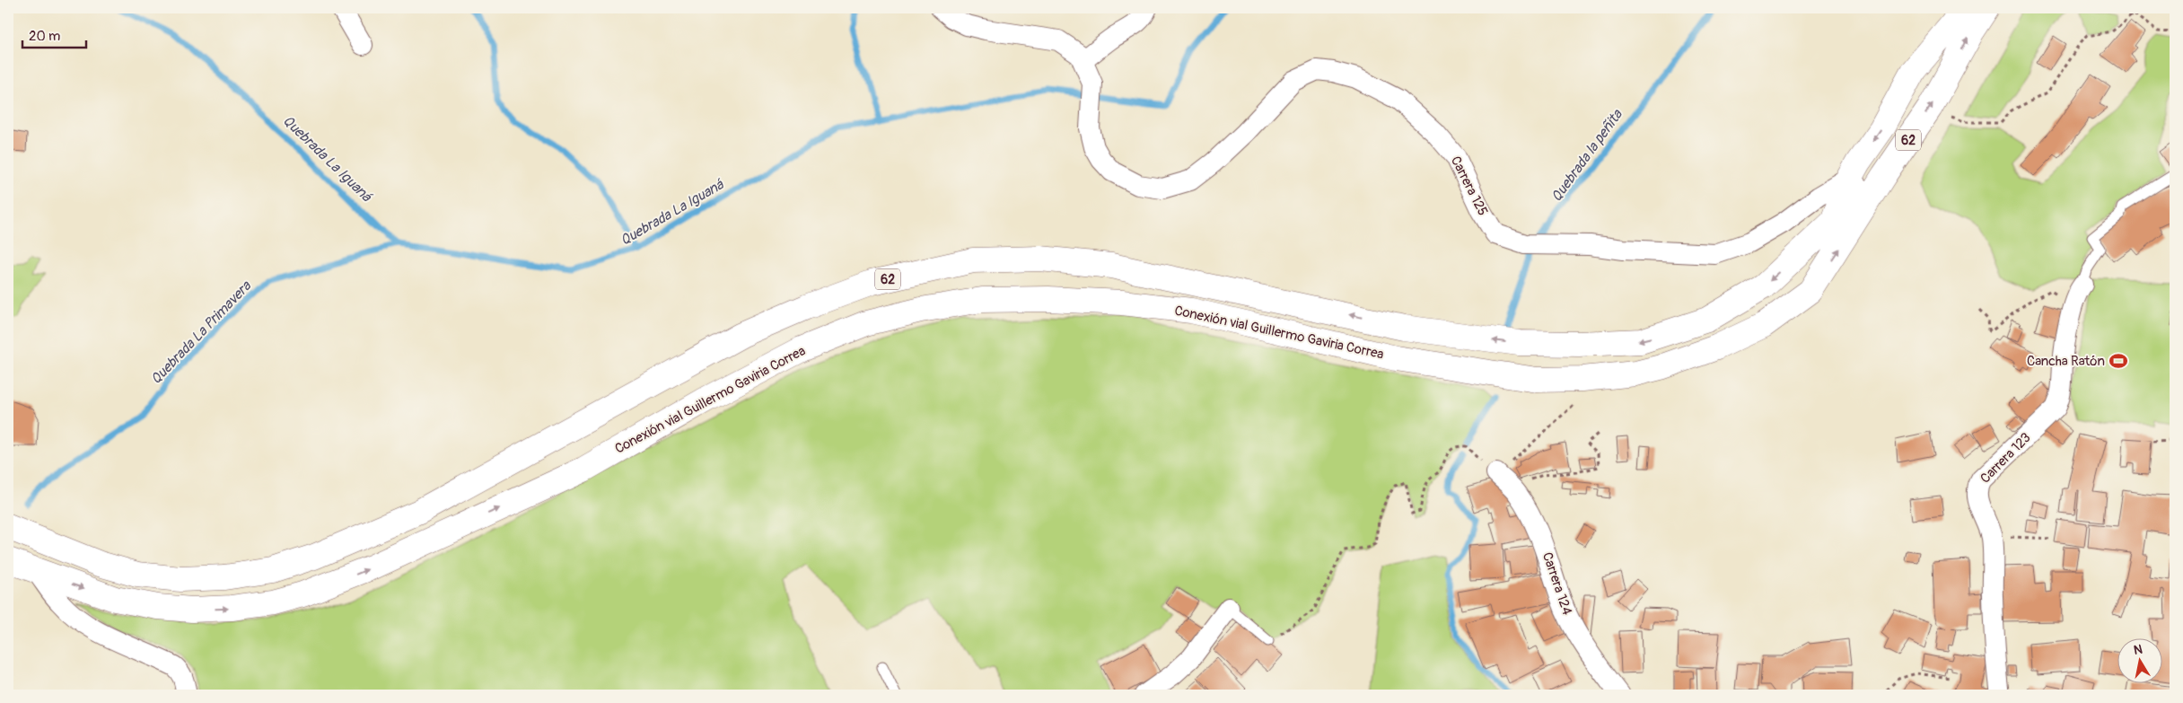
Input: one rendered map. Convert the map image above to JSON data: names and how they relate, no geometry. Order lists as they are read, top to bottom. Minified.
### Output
{"streets":{"highway":["62","Conexión vial Guillermo Gaviria Correa"],"street":["Carrera 125","Carrera 123","Carrera 124"]},"crossings":[["62","Carrera 125"]],"water":["Quebrada la peñita","Quebrada La Iguaná","Quebrada La Primavera"],"places":{"sports":["Cancha Ratón"]},"scale_bar":"20 m","north":"top"}
